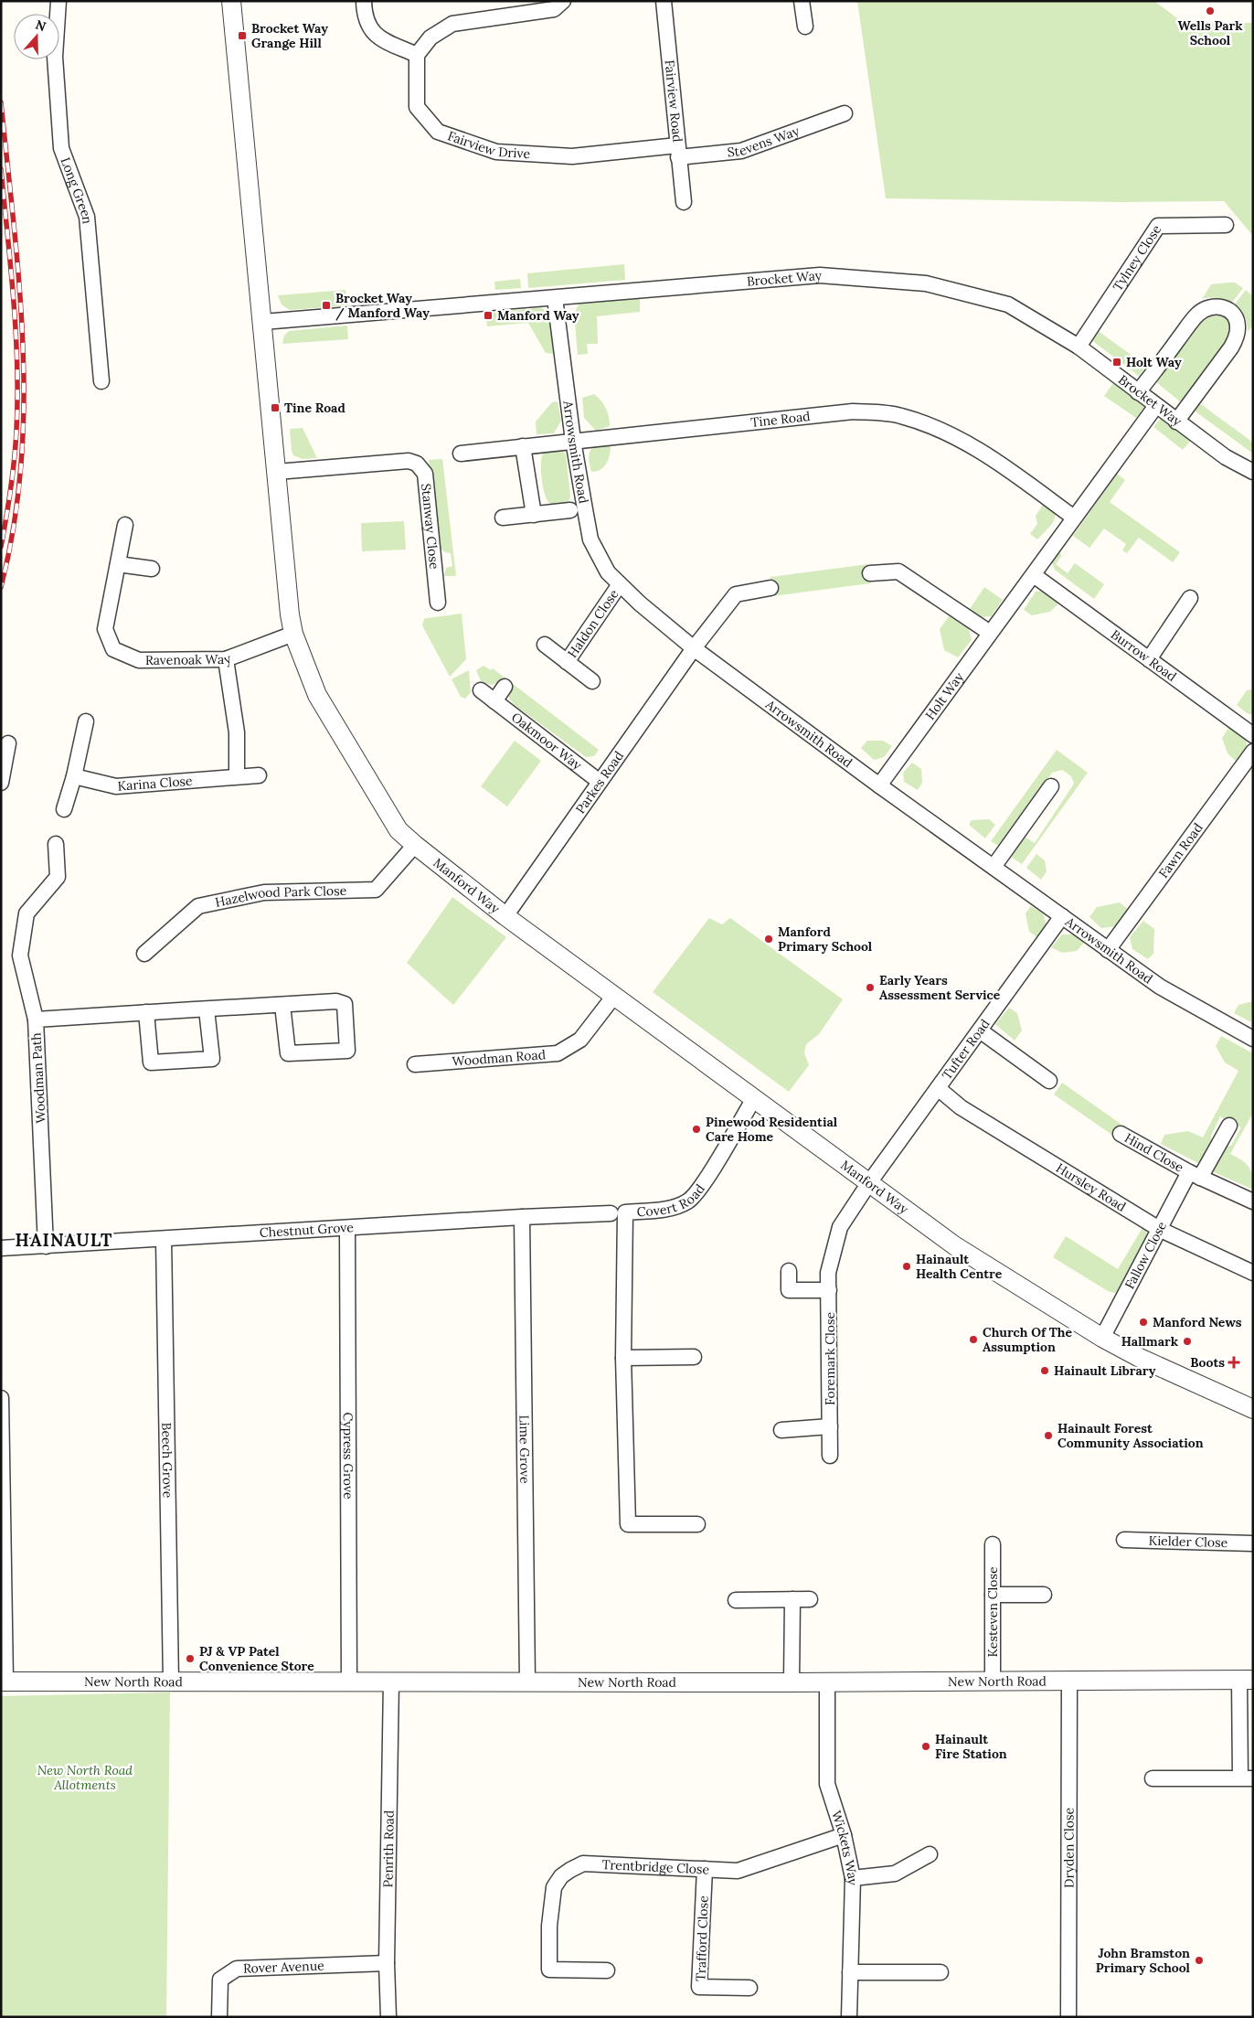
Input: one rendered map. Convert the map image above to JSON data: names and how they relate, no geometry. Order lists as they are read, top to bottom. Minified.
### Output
{"streets":{"street":["Fairview Road","Stevens Way","Fairview Drive","Long Green","Tylney Close","Brocket Way","Tine Road","Arrowsmith Road","Stanway Close","Haldon Close","Burrow Road","Ravenoak Way","Holt Way","Oakmoor Way","Karina Close","Parkes Road","Fawn Road","Manford Way","Hazelwood Park Close","Tufter Road","Woodman Road","Woodman Path","Hind Close","Hursley Road","Covert Road","Chestnut Grove","Fallow Close","Foremark Close","Lime Grove","Cypress Grove","Beech Grove","Kielder Close","Kesteven Close","New North Road","Dryden Close","Penrith Road","Wickets Way","Trentbridge Close","Trafford Close","Rover Avenue"]},"crossings":[["Fairview Road","Stevens Way"],["Fairview Road","Fairview Drive"],["Stevens Way","Fairview Drive"],["Tylney Close","Brocket Way"],["Brocket Way","Arrowsmith Road"],["Brocket Way","Holt Way"],["Brocket Way","Manford Way"],["Tine Road","Arrowsmith Road"],["Tine Road","Holt Way"],["Arrowsmith Road","Haldon Close"],["Arrowsmith Road","Holt Way"],["Arrowsmith Road","Parkes Road"],["Arrowsmith Road","Fawn Road"],["Arrowsmith Road","Tufter Road"],["Stanway Close","Manford Way"],["Burrow Road","Holt Way"],["Ravenoak Way","Manford Way"],["Oakmoor Way","Parkes Road"],["Parkes Road","Manford Way"],["Manford Way","Hazelwood Park Close"],["Manford Way","Tufter Road"],["Manford Way","Woodman Road"],["Manford Way","Covert Road"],["Manford Way","Fallow Close"],["Manford Way","Foremark Close"],["Tufter Road","Hursley Road"],["Tufter Road","Foremark Close"],["Woodman Path","Chestnut Grove"],["Hind Close","Fallow Close"],["Hursley Road","Fallow Close"],["Chestnut Grove","Lime Grove"],["Chestnut Grove","Cypress Grove"],["Chestnut Grove","Beech Grove"],["Lime Grove","New North Road"],["Cypress Grove","New North Road"],["Beech Grove","New North Road"],["Kesteven Close","New North Road"],["New North Road","Dryden Close"],["New North Road","Penrith Road"],["New North Road","Wickets Way"],["Penrith Road","Rover Avenue"],["Wickets Way","Trentbridge Close"],["Trentbridge Close","Trafford Close"]],"districts":["HAINAULT"],"parks":["New North Road Allotments"],"places":{"other":["Wells Park School","Manford Primary School","Early Years Assessment Service","Pinewood Residential Care Home","Hainault Health Centre","Manford News","Church Of The Assumption","Hallmark","Hainault Library","Hainault Forest Community Association","PJ & VP Patel Convenience Store","Hainault Fire Station","John Bramston Primary School"],"transit":["Brocket Way Grange Hill","Brocket Way / Manford Way","Manford Way","Holt Way","Tine Road"],"health":["Boots"]},"north":"top"}
